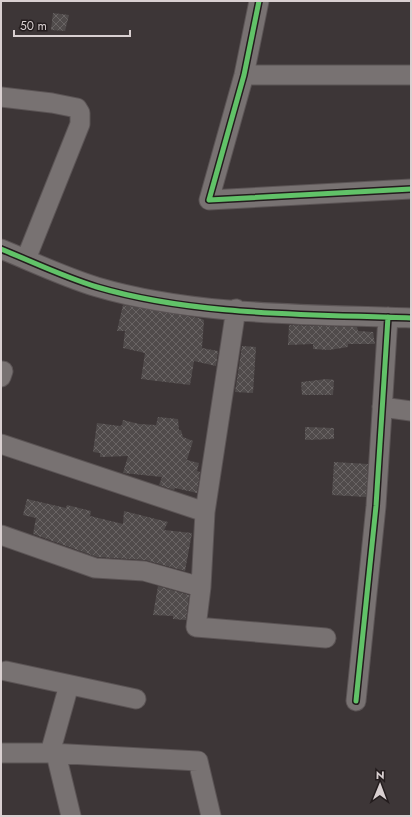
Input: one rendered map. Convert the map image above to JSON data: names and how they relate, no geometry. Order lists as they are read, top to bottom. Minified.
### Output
{"scale_bar":"50 m","north":"top"}
